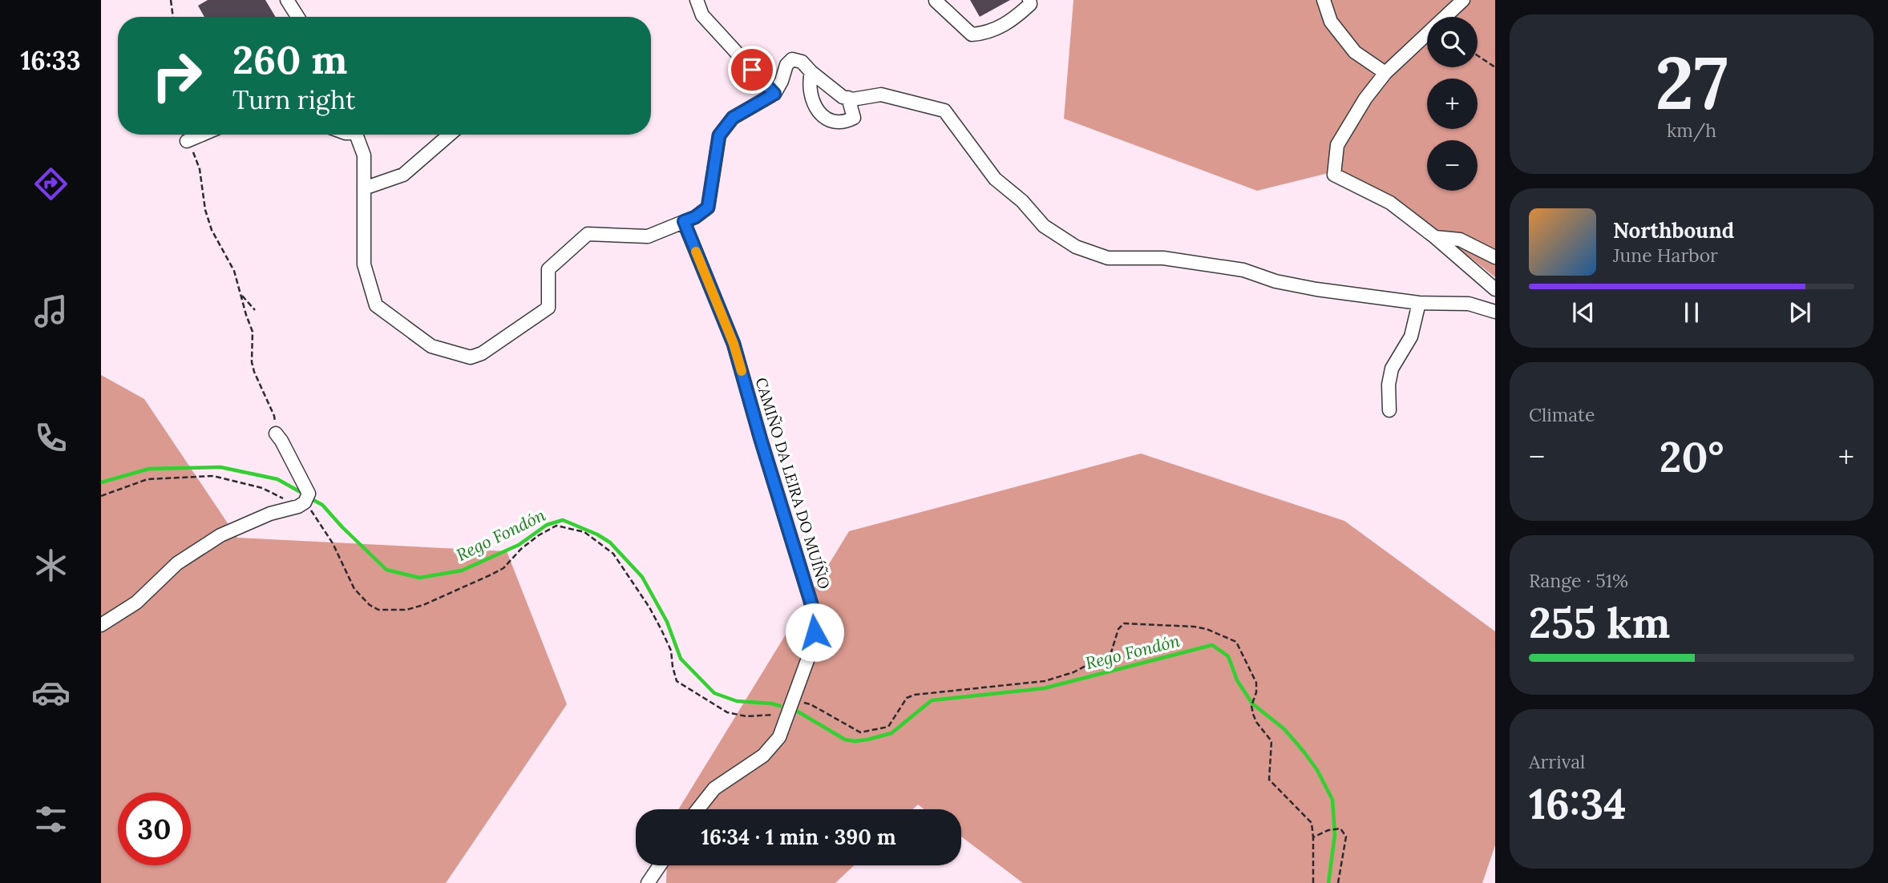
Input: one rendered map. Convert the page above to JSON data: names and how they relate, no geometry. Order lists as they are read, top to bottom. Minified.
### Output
{"streets":{"street":["CAMIÑO DA LEIRA DO MUÍÑO"]},"water":["Rego Fondón"],"page":{"tabs":"16:33","tile":[["27","km/h"],"Climate",["Range · 51%","255 km"],["Arrival","16:34"]],"map_buttons":["+","−"],"turn":["260 m","Turn right"],"song":["Northbound","June Harbor"],"heat":["−","20°","+"],"limit":"30","trip":"16:34 · 1 min · 390 m"}}
